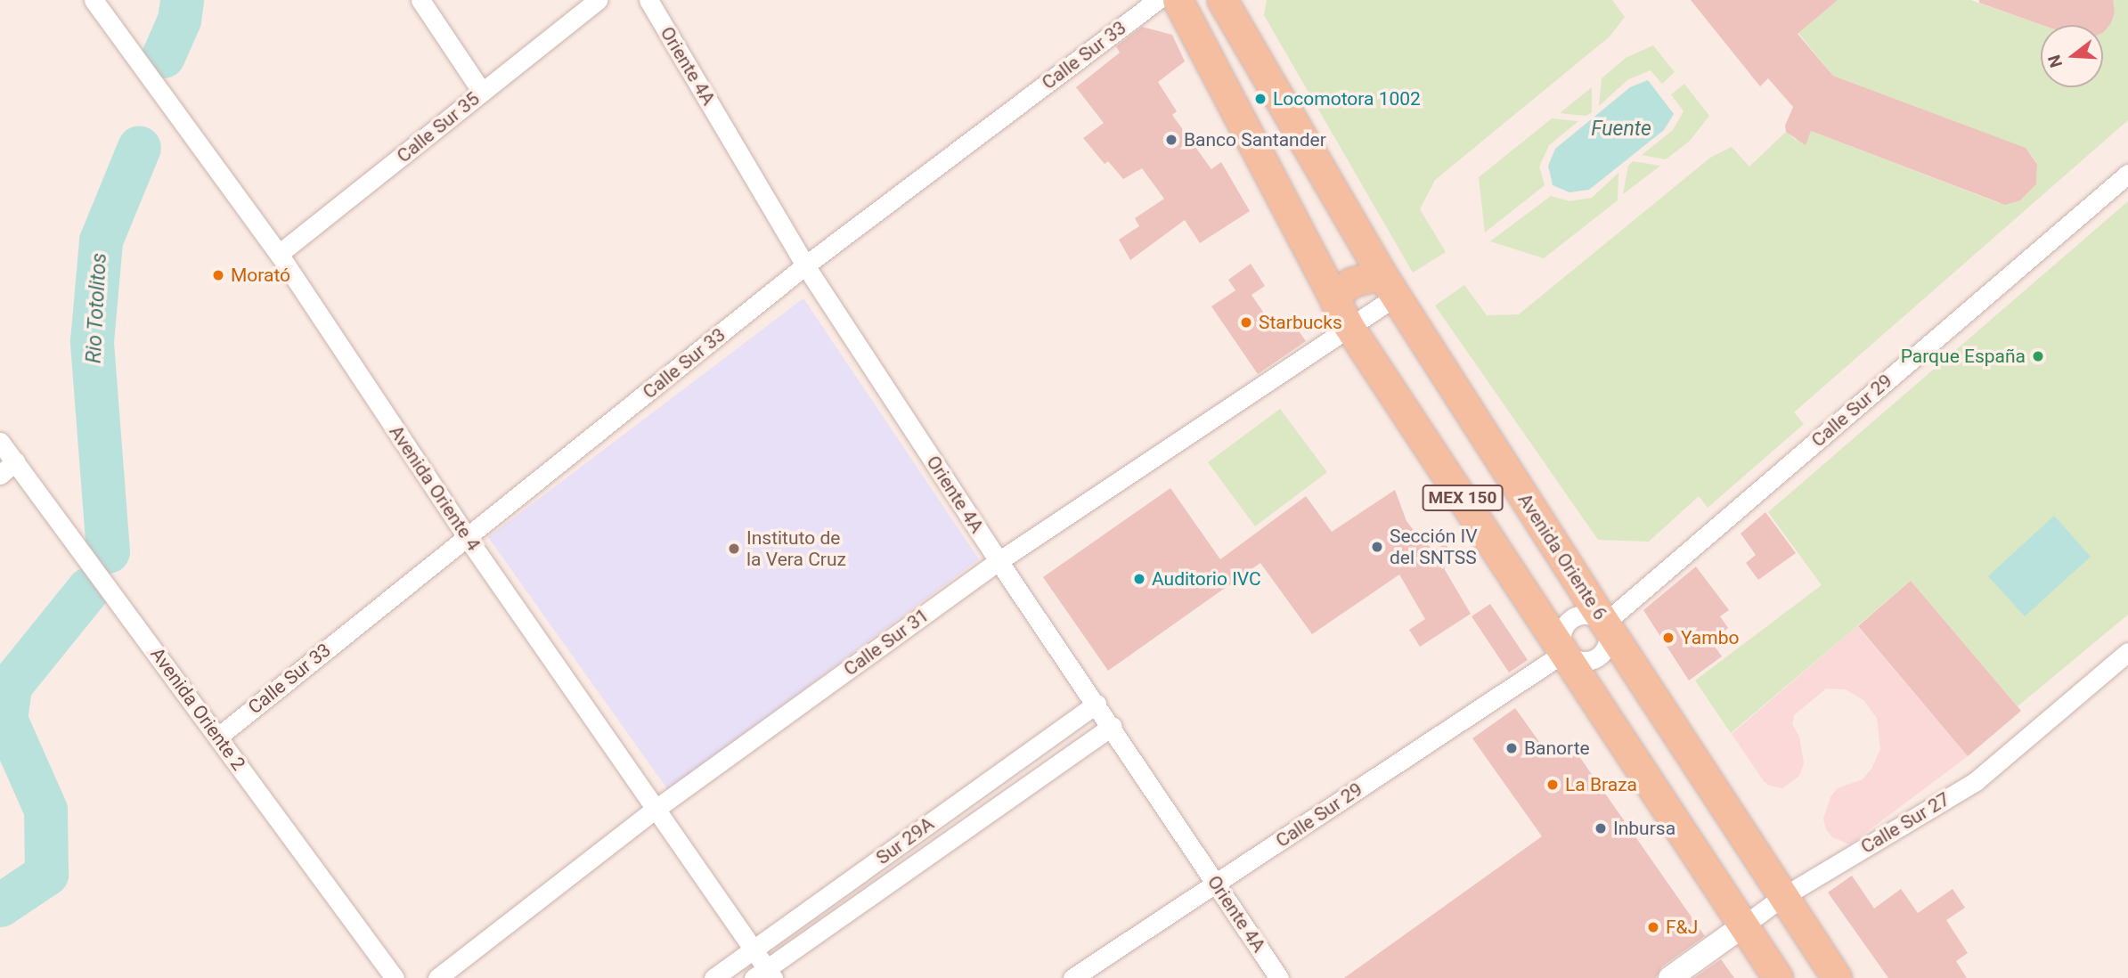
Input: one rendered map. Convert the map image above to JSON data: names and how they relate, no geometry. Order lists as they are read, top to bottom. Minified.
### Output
{"streets":{"main road":["MEX 150","Avenida Oriente 6"],"street":["Calle Sur 33","Oriente 4A","Calle Sur 35","Calle Sur 29","Avenida Oriente 4","Calle Sur 31","Avenida Oriente 2","Calle Sur 27","Sur 29A"]},"crossings":[["Calle Sur 33","Oriente 4A"],["Calle Sur 33","Avenida Oriente 4"],["Calle Sur 33","Avenida Oriente 2"],["Oriente 4A","Calle Sur 29"],["Oriente 4A","Calle Sur 31"],["Oriente 4A","Sur 29A"],["Calle Sur 35","Avenida Oriente 4"],["Calle Sur 29","MEX 150"],["Calle Sur 29","Avenida Oriente 6"],["Avenida Oriente 4","Calle Sur 31"],["Avenida Oriente 4","Sur 29A"],["MEX 150","Avenida Oriente 6"],["MEX 150","Calle Sur 31"],["MEX 150","Calle Sur 27"],["Avenida Oriente 6","Calle Sur 27"]],"water":["Fuente","Rio Totolitos"],"places":["Locomotora 1002","Banco Santander","Morató","Starbucks","Parque España","Sección IV del SNTSS","Instituto de la Vera Cruz","Auditorio IVC","Yambo","Banorte","La Braza","Inbursa","F&J"],"north":"left"}
